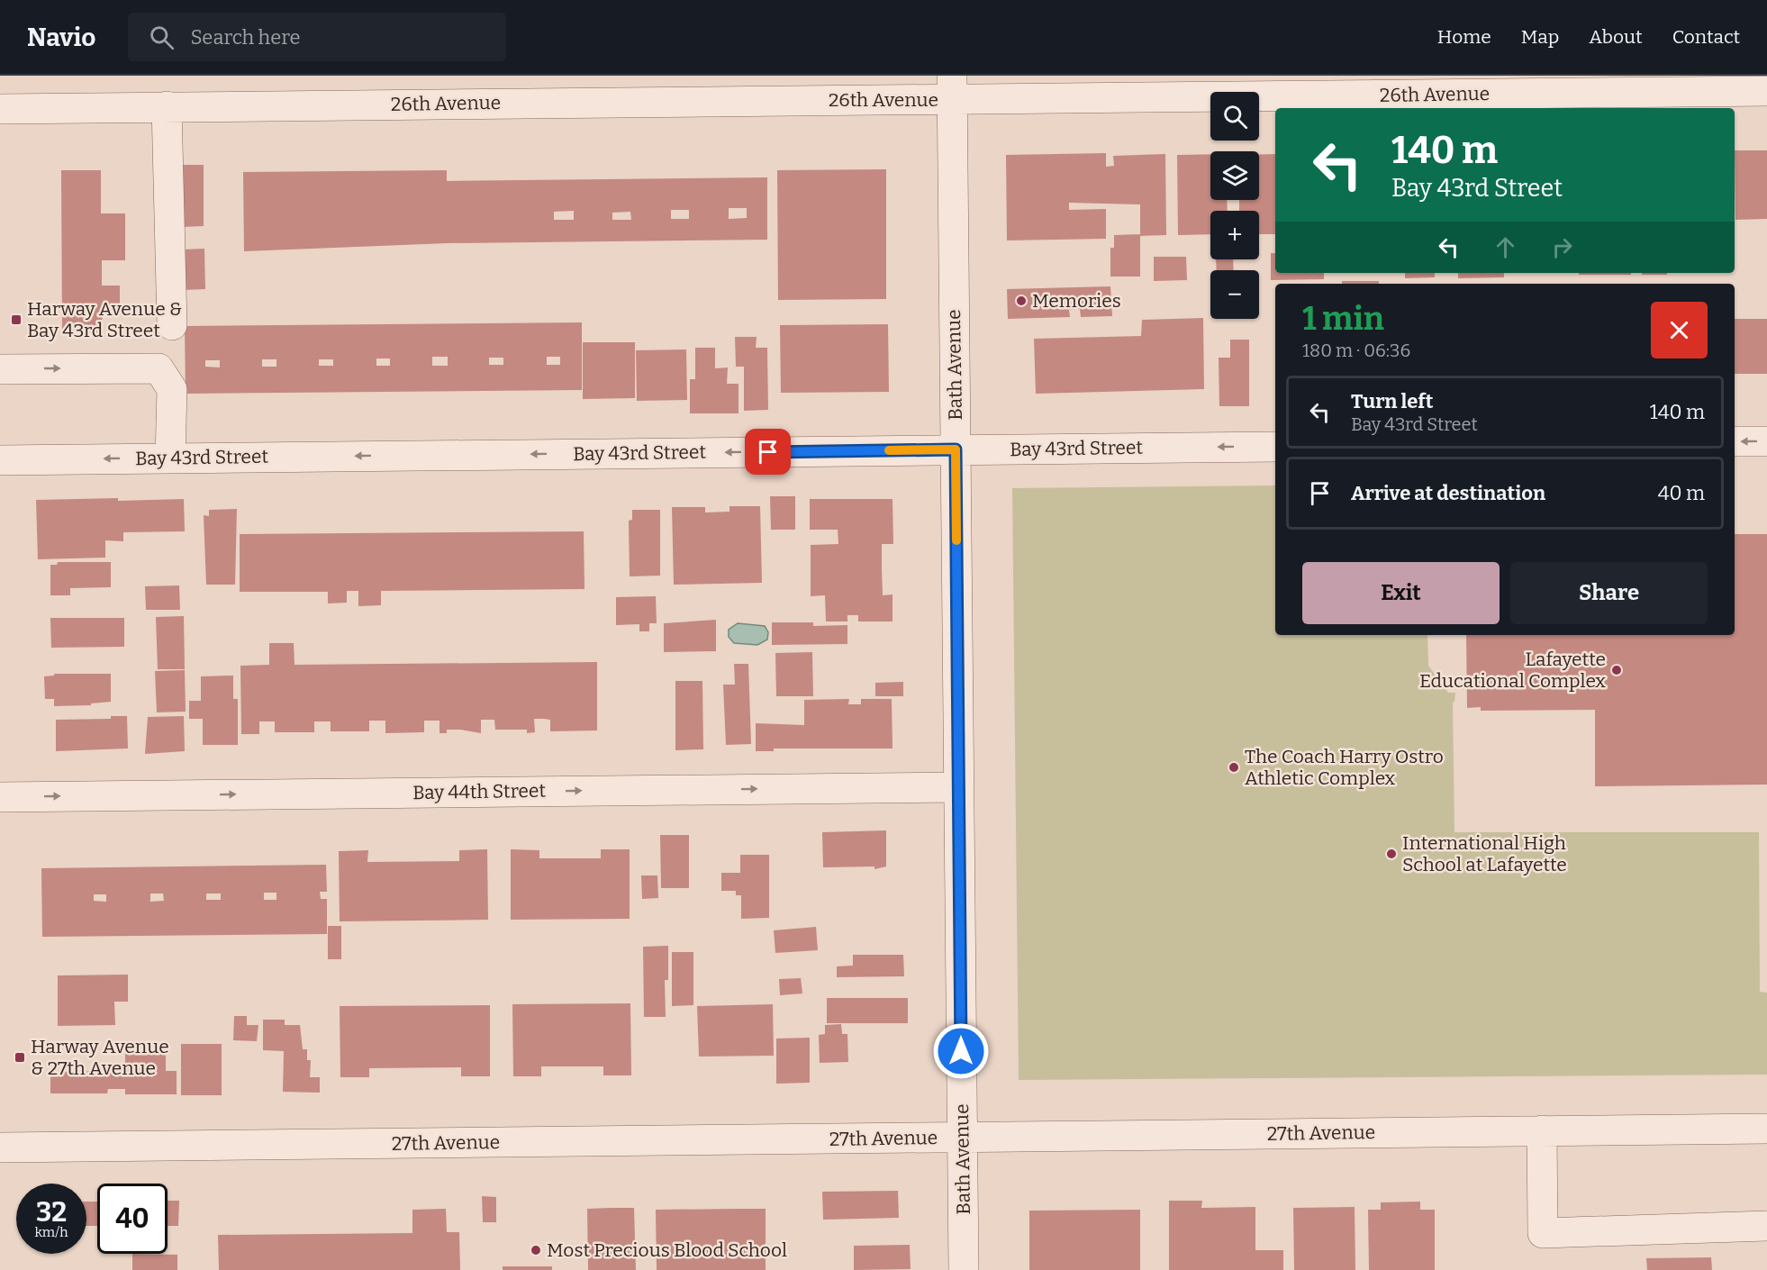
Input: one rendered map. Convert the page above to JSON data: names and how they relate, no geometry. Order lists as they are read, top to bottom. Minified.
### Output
{"streets":{"street":["26th Avenue","Bath Avenue","Bay 43rd Street","Bay 44th Street","27th Avenue"]},"crossings":[["26th Avenue","Bath Avenue"],["Bath Avenue","Bay 43rd Street"],["Bath Avenue","Bay 44th Street"],["Bath Avenue","27th Avenue"]],"one_way":["Bay 43rd Street","Bay 44th Street"],"places":{"other":["Memories","Lafayette Educational Complex","The Coach Harry Ostro Athletic Complex","International High School at Lafayette","Most Precious Blood School"],"transit":["Harway Avenue & Bay 43rd Street","Harway Avenue & 27th Avenue"]},"page":{"header":"Navio","search":"Search here","nav":["Home","Map","About","Contact"],"map_buttons":["+","−"],"turn":["140 m","Bay 43rd Street"],"heading":["1 min","180 m · 06:36"],"list":[{"name":"Turn left","note":"Bay 43rd Street","value":"140 m"},{"name":"Arrive at destination","value":"40 m"}],"buttons":["Exit","Share"],"speed":"32 km/h","limit":"40"}}
